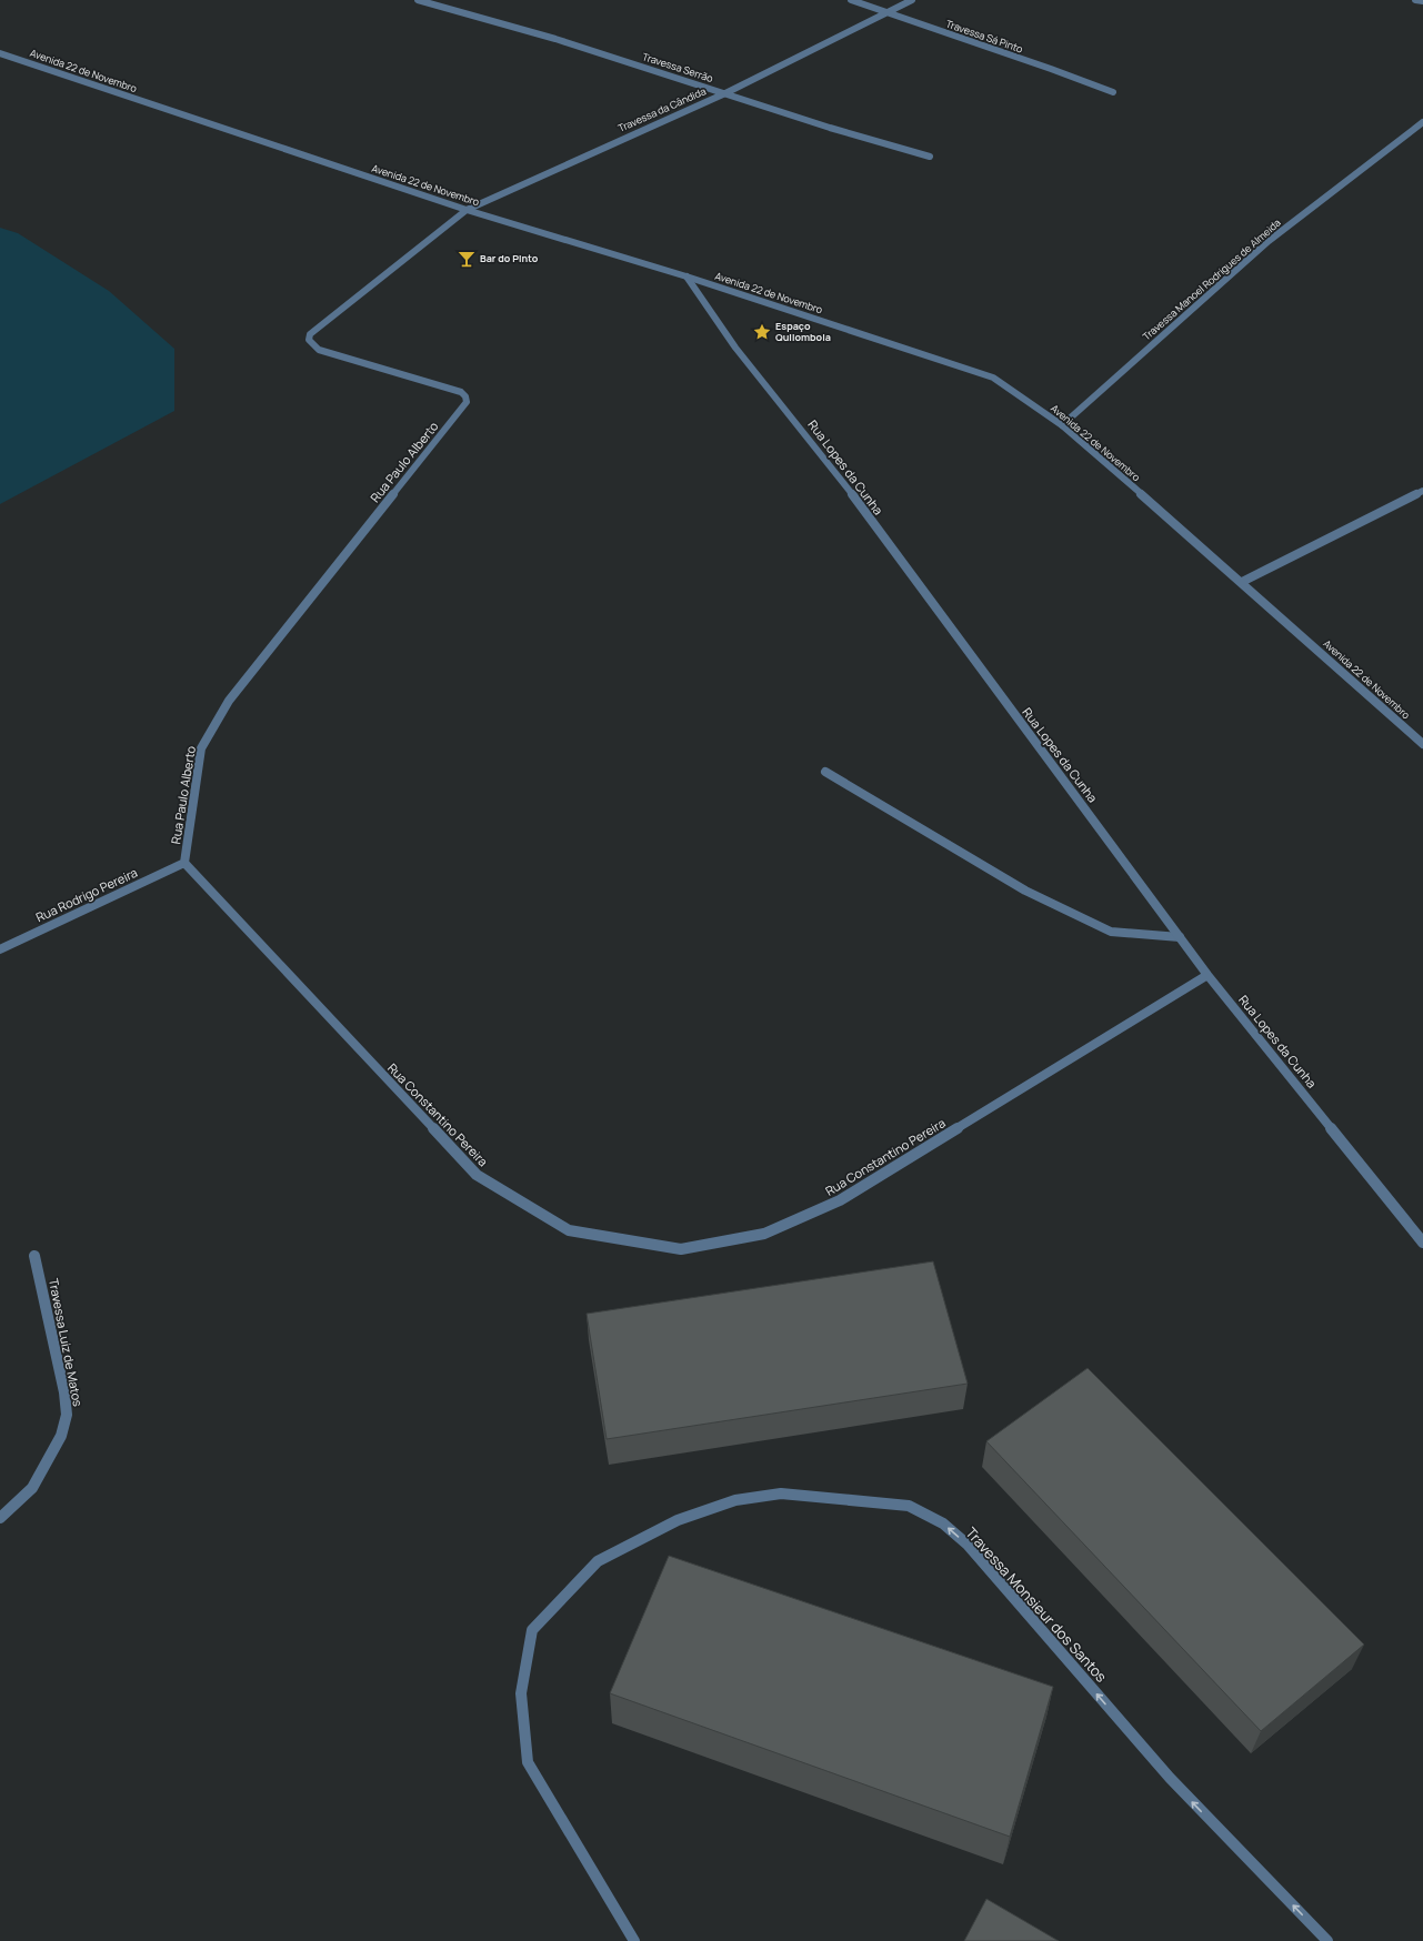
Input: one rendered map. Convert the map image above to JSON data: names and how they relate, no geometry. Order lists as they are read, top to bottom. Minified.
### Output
{"streets":{"street":["Travessa Sá Pinto","Travessa Serrão","Avenida 22 de Novembro","Travessa da Cândida","Travessa Manoel Rodrigues de Almeida","Rua Paulo Alberto","Rua Lopes da Cunha","Rua Rodrigo Pereira","Rua Constantino Pereira","Travessa Luiz de Matos","Travessa Monsieur dos Santos"]},"crossings":[["Travessa Sá Pinto","Travessa da Cândida"],["Travessa Serrão","Travessa da Cândida"],["Avenida 22 de Novembro","Travessa da Cândida"],["Avenida 22 de Novembro","Travessa Manoel Rodrigues de Almeida"],["Avenida 22 de Novembro","Rua Paulo Alberto"],["Avenida 22 de Novembro","Rua Lopes da Cunha"],["Travessa da Cândida","Rua Paulo Alberto"],["Rua Paulo Alberto","Rua Rodrigo Pereira"],["Rua Paulo Alberto","Rua Constantino Pereira"],["Rua Lopes da Cunha","Rua Constantino Pereira"],["Rua Rodrigo Pereira","Rua Constantino Pereira"]],"places":{"bar":["Bar do Pinto"],"place":["Espaço Quilombola"]}}
